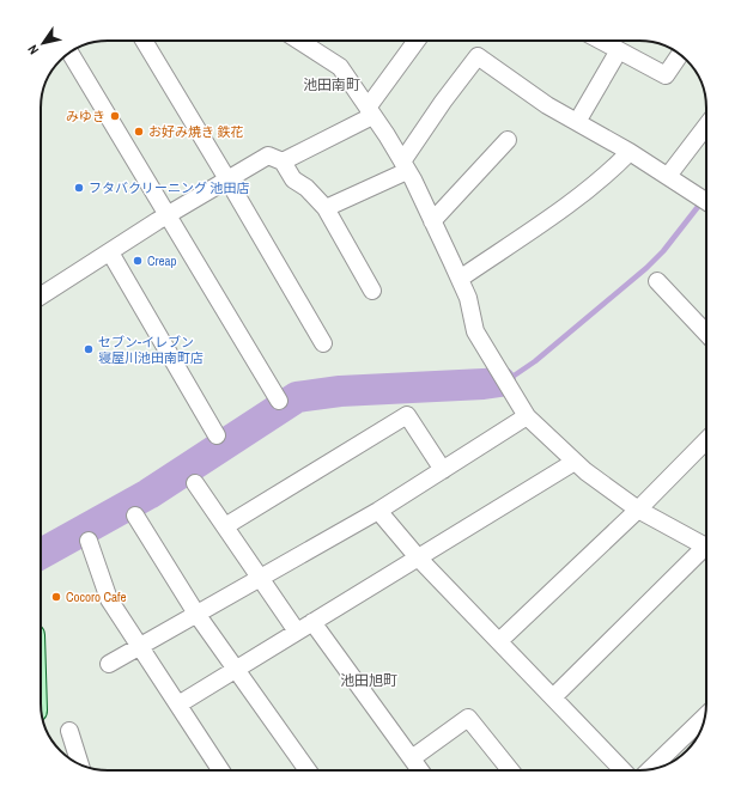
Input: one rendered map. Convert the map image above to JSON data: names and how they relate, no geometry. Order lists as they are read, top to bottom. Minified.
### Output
{"districts":["池田南町","池田旭町"],"places":["みゆき","お好み焼き 鉄花","フタバクリーニング 池田店","Creap","セブン-イレブン 寝屋川池田南町店","Cocoro Cafe"],"north":"bottom left"}
